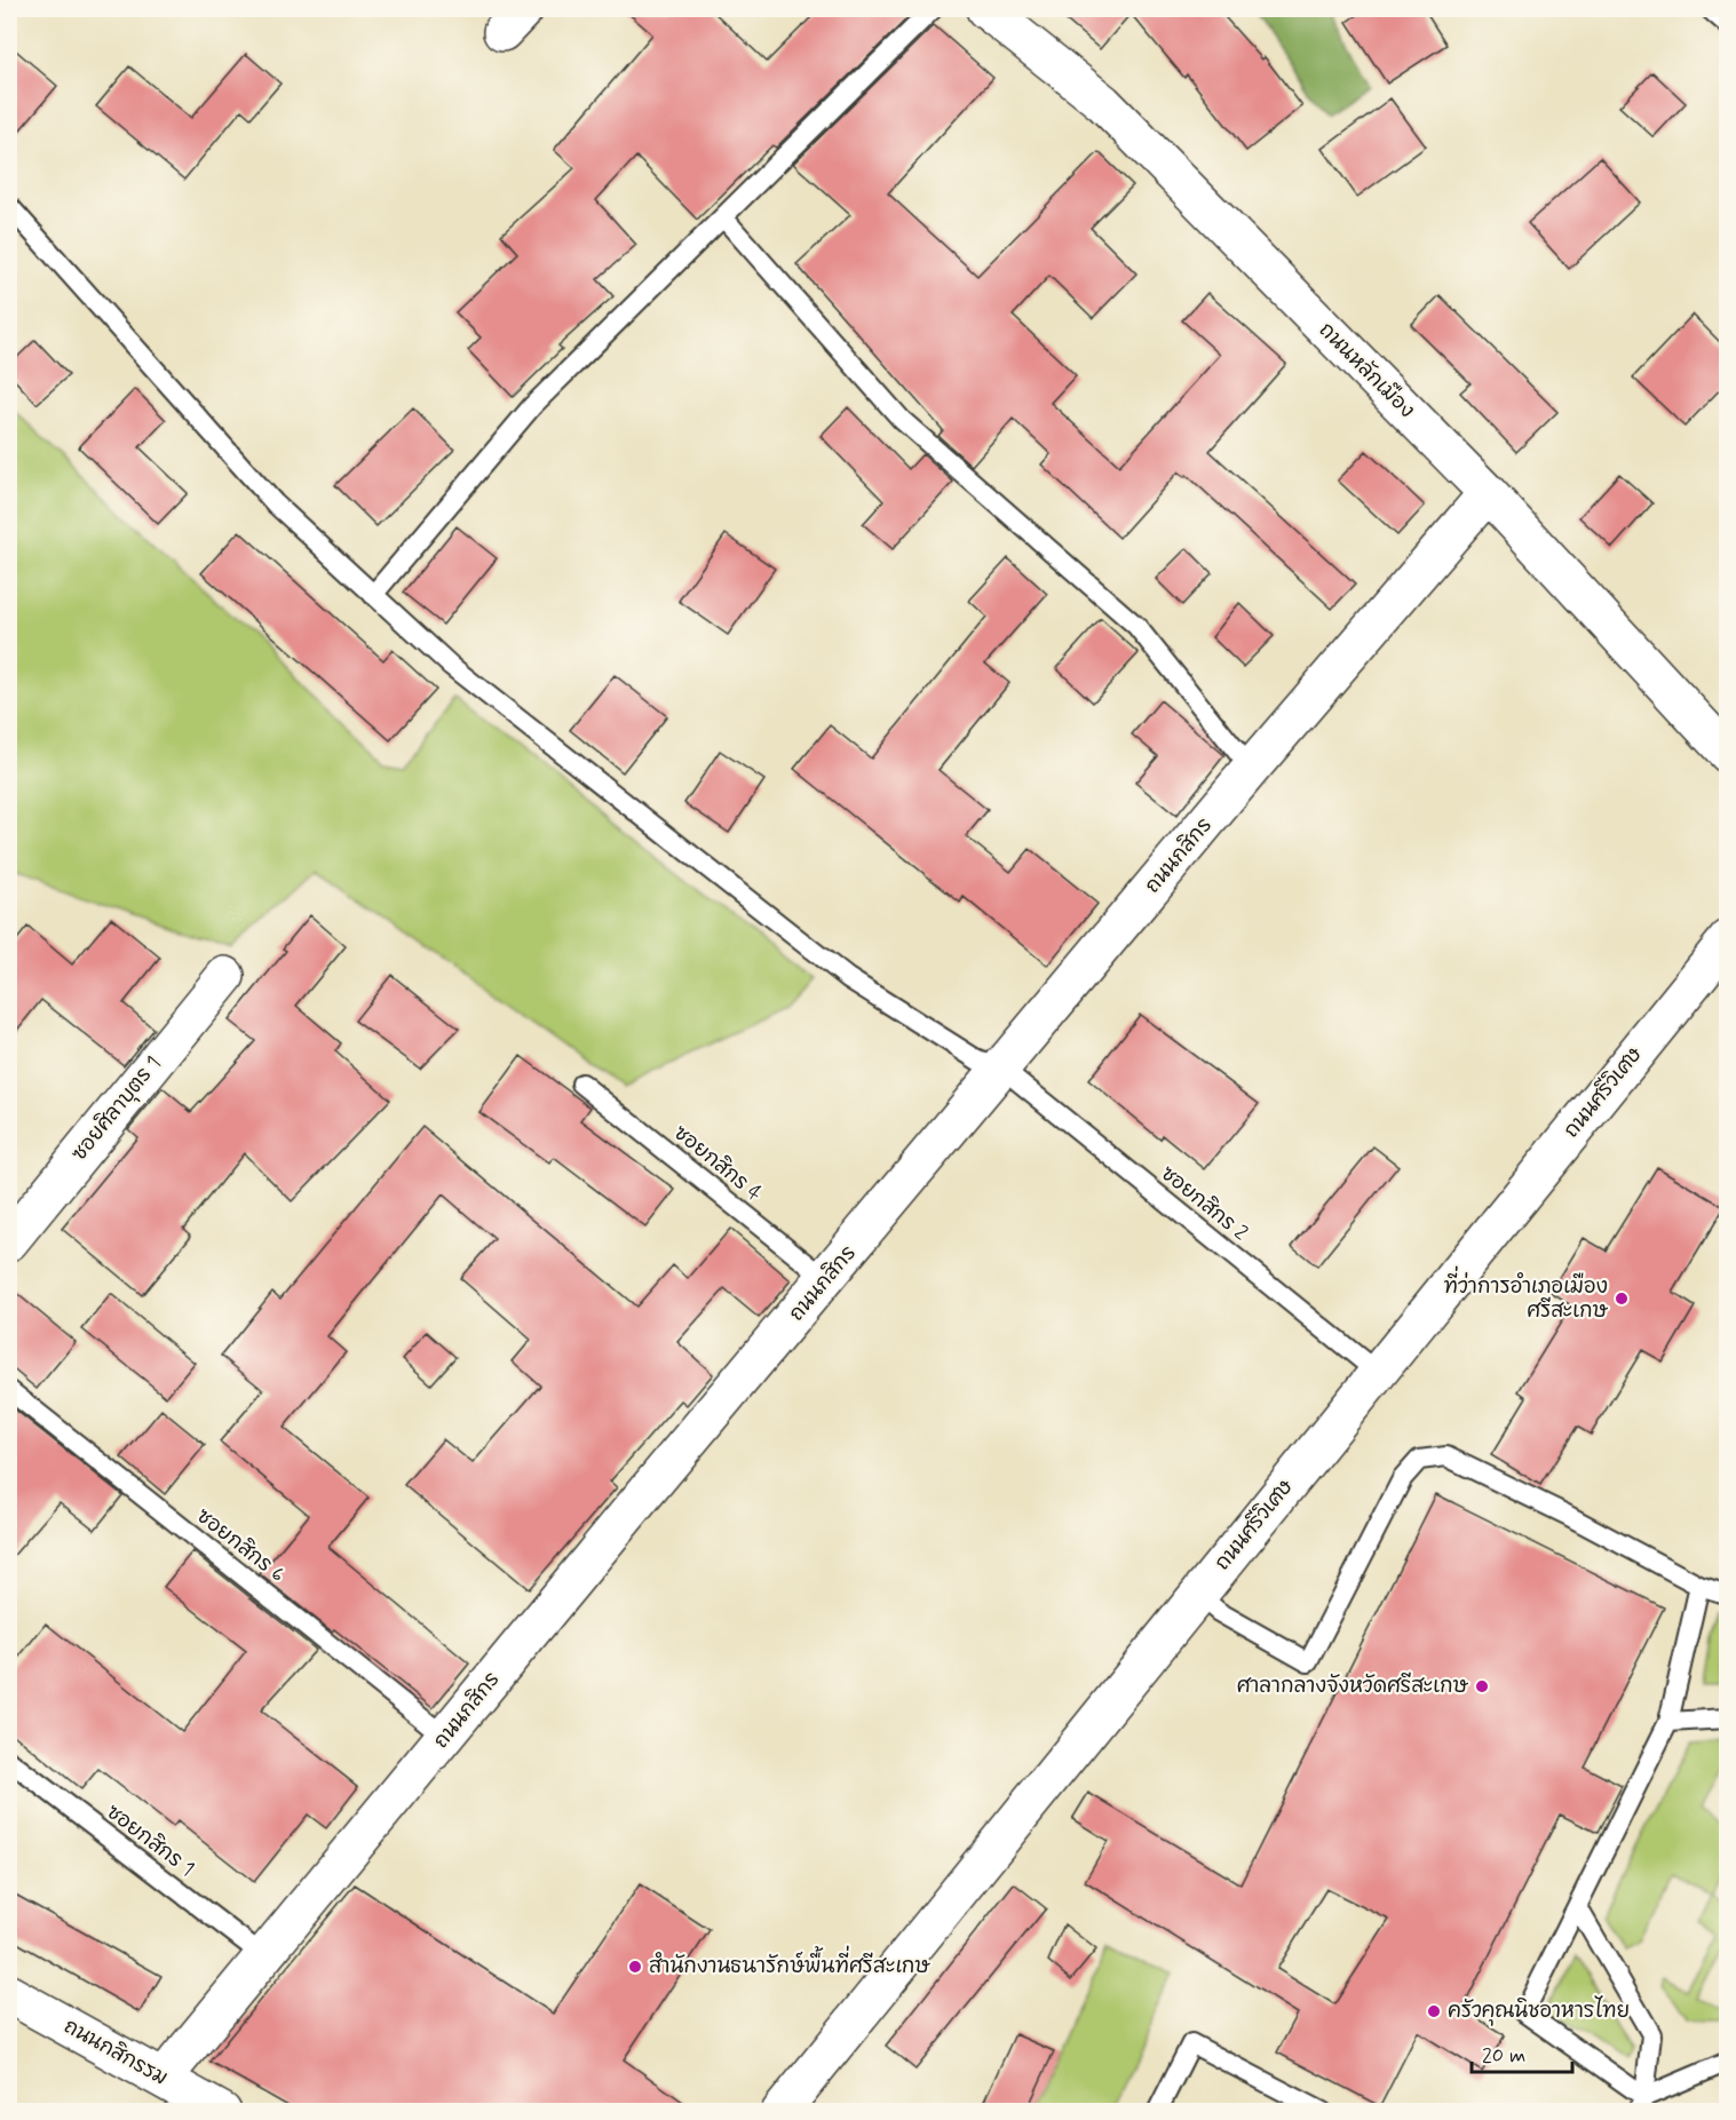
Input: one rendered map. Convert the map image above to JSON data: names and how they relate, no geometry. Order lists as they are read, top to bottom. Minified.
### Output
{"streets":{"street":["ถนนหลักเมือง","ถนนกสิกร","ถนนศรีวิเศษ","ซอยศิลาบุตร 1","ถนนกสิกรรม"],"lane":["ซอยกสิกร 4","ซอยกสิกร 2","ซอยกสิกร 6","ซอยกสิกร 1"]},"crossings":[["ถนนหลักเมือง","ถนนกสิกร"],["ถนนกสิกร","ซอยกสิกร 4"],["ถนนกสิกร","ซอยกสิกร 2"],["ถนนกสิกร","ซอยกสิกร 6"],["ถนนกสิกร","ซอยกสิกร 1"],["ถนนกสิกร","ถนนกสิกรรม"],["ถนนศรีวิเศษ","ซอยกสิกร 2"]],"places":["ที่ว่าการอำเภอเมือง ศรีสะเกษ","ศาลากลางจังหวัดศรีสะเกษ","สำนักงานธนารักษ์พื้นที่ศรีสะเกษ","ครัวคุณนิชอาหารไทย"],"scale_bar":"20 m"}
